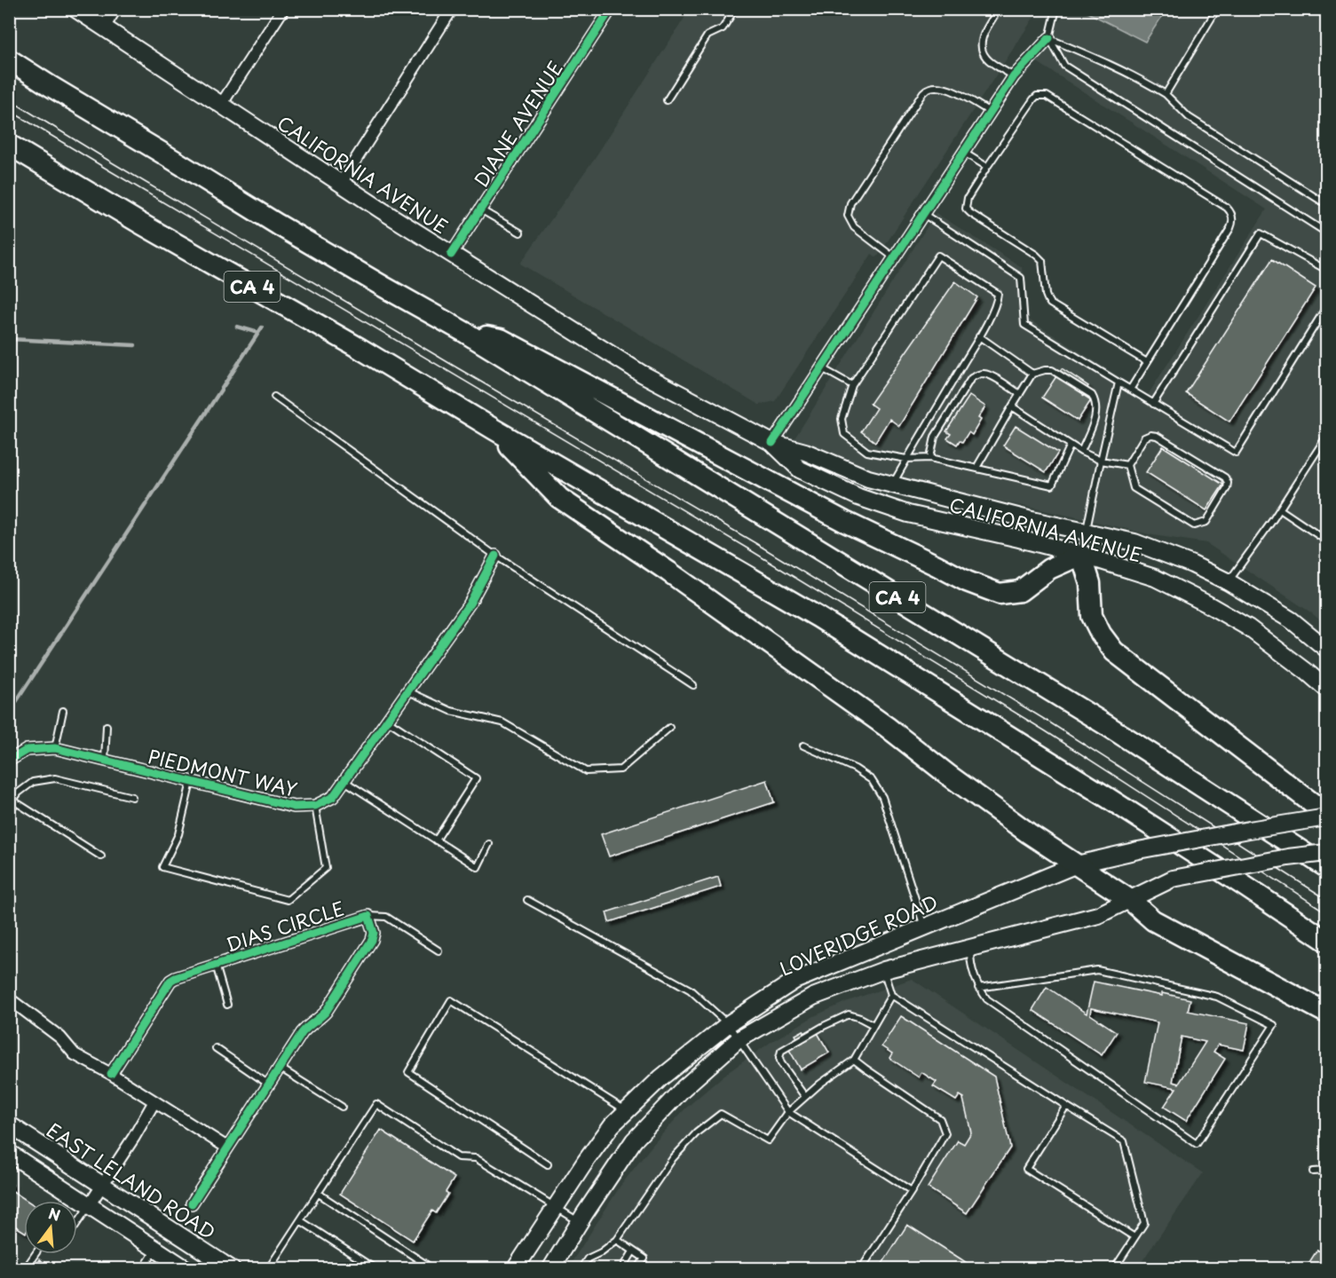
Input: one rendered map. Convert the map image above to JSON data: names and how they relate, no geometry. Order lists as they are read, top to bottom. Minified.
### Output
{"streets":{"highway":["CA 4"],"main road":["CALIFORNIA AVENUE","LOVERIDGE ROAD","EAST LELAND ROAD"],"street":["DIANE AVENUE","PIEDMONT WAY","DIAS CIRCLE"]},"crossings":[["DIANE AVENUE","CALIFORNIA AVENUE"]],"north":"top"}
